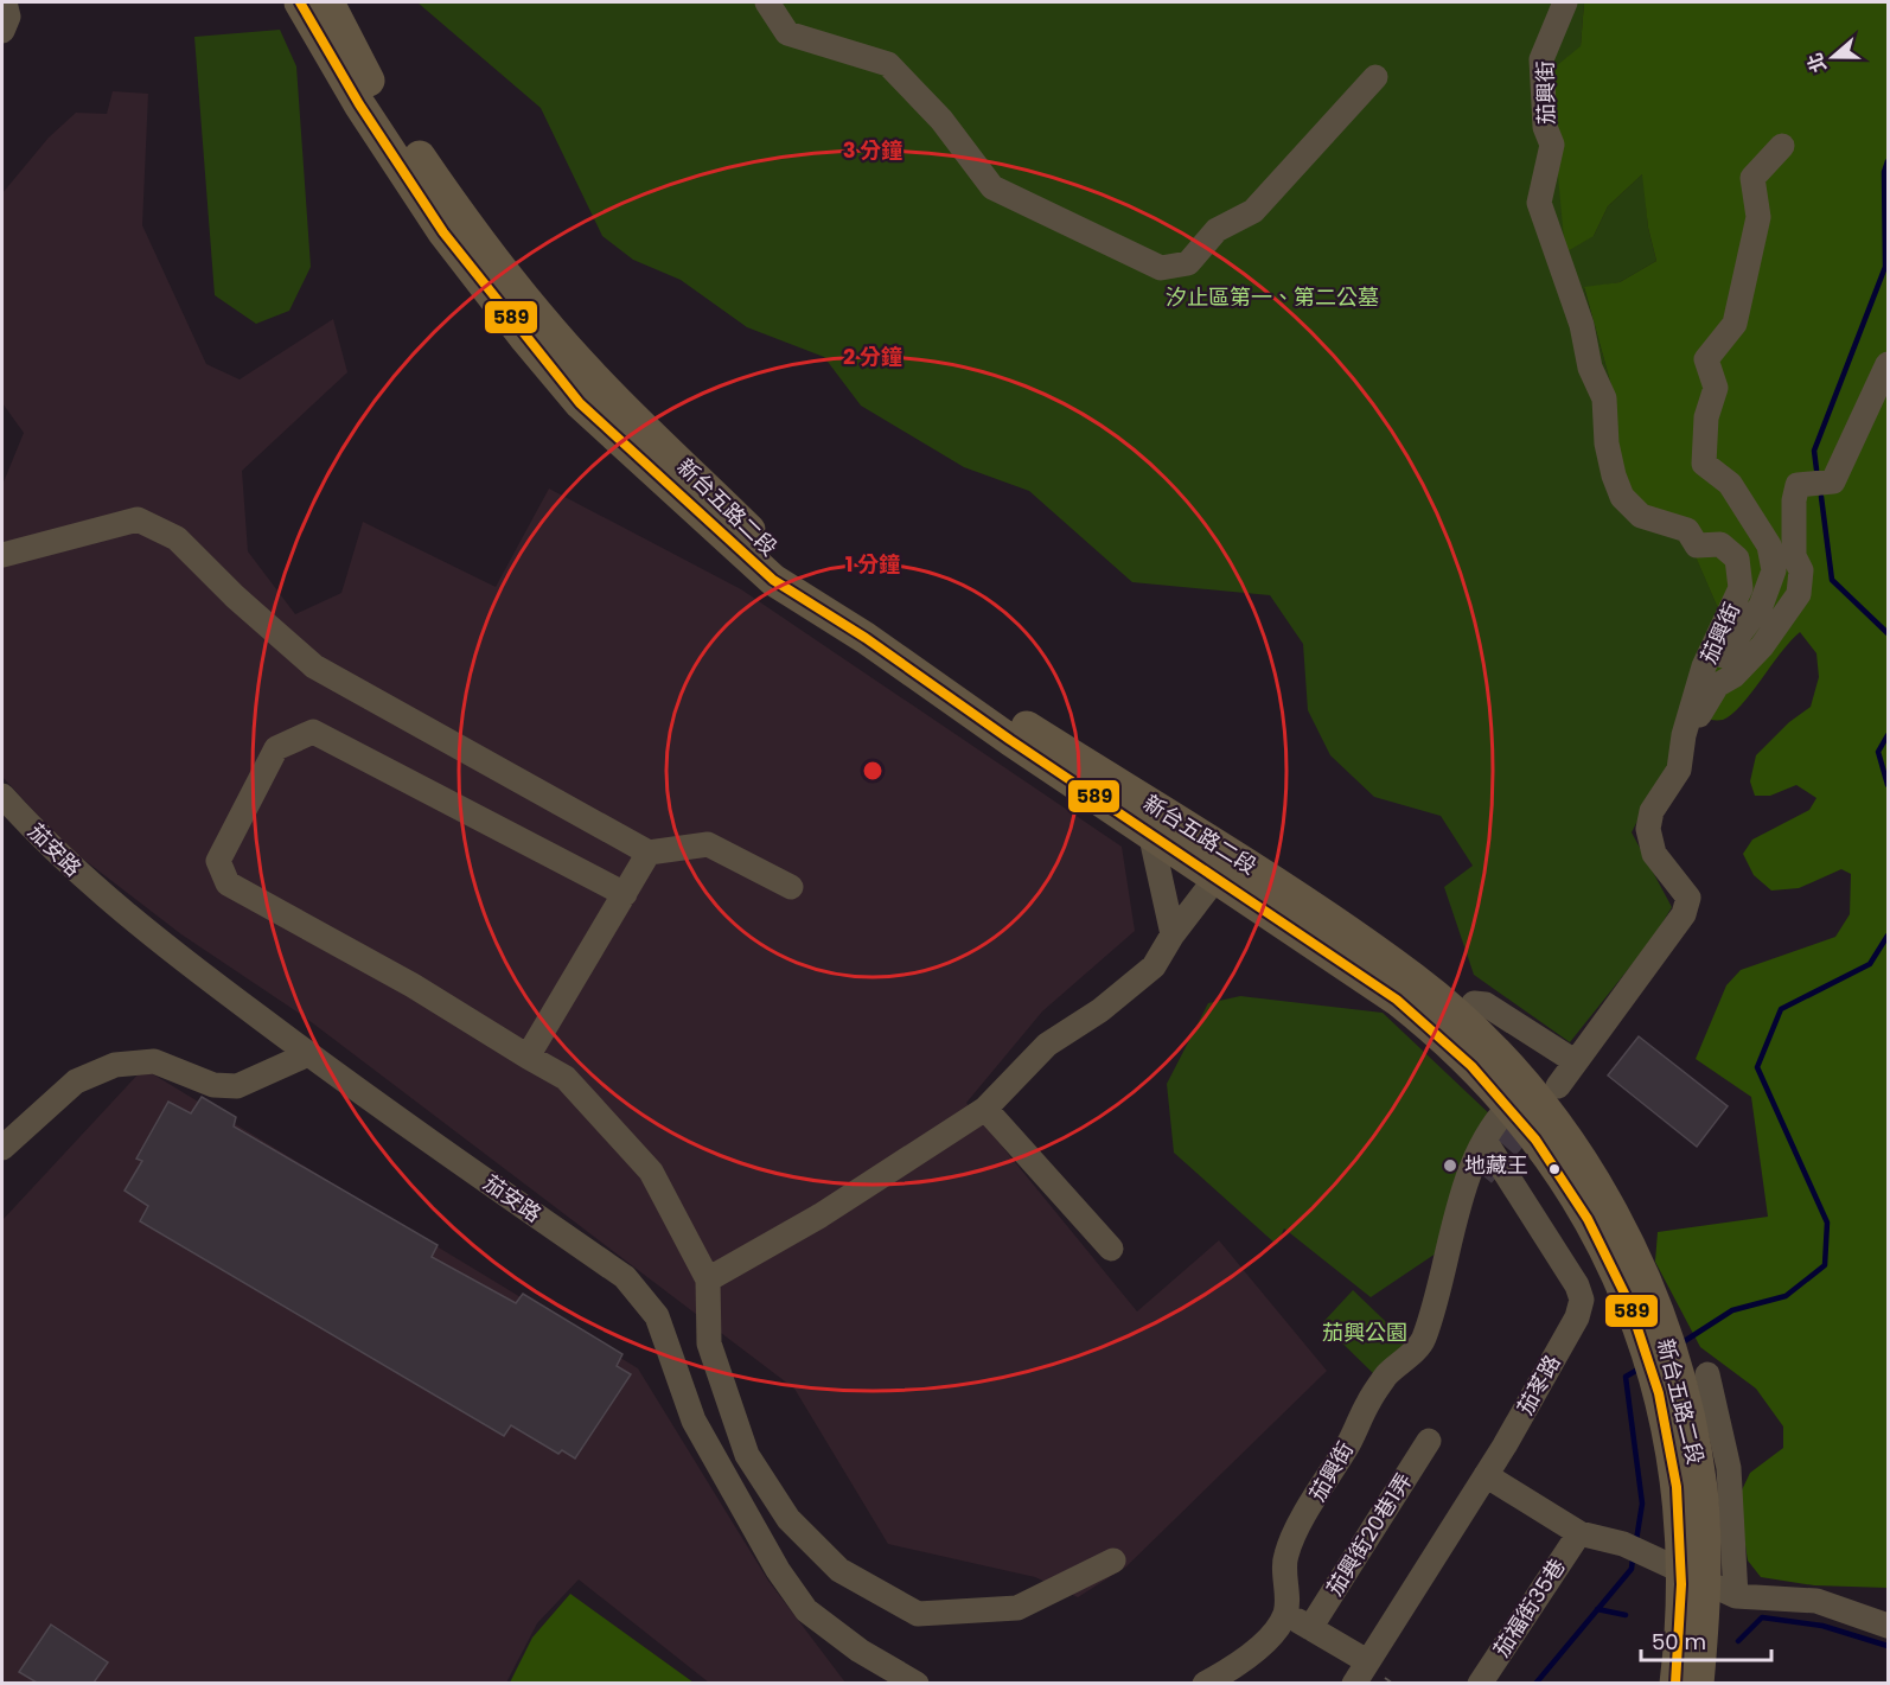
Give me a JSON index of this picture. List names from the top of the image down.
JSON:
{
  "streets": {
    "main road": ["新台五路二段"],
    "street": [
      "茄興街",
      "茄安路",
      "茄苳路",
      "茄興街20巷1弄",
      "茄福街35巷"
    ]
  },
  "crossings": [
    ["茄興街", "新台五路二段"],
    ["茄興街", "茄苳路"]
  ],
  "parks": ["汐止區第一、第二公墓", "茄興公園"],
  "places": ["地藏王"],
  "lines": ["transit line 589"],
  "scale_bar": "50 m",
  "north": "left",
  "rings": ["3 分鐘", "2 分鐘", "1 分鐘"]
}
